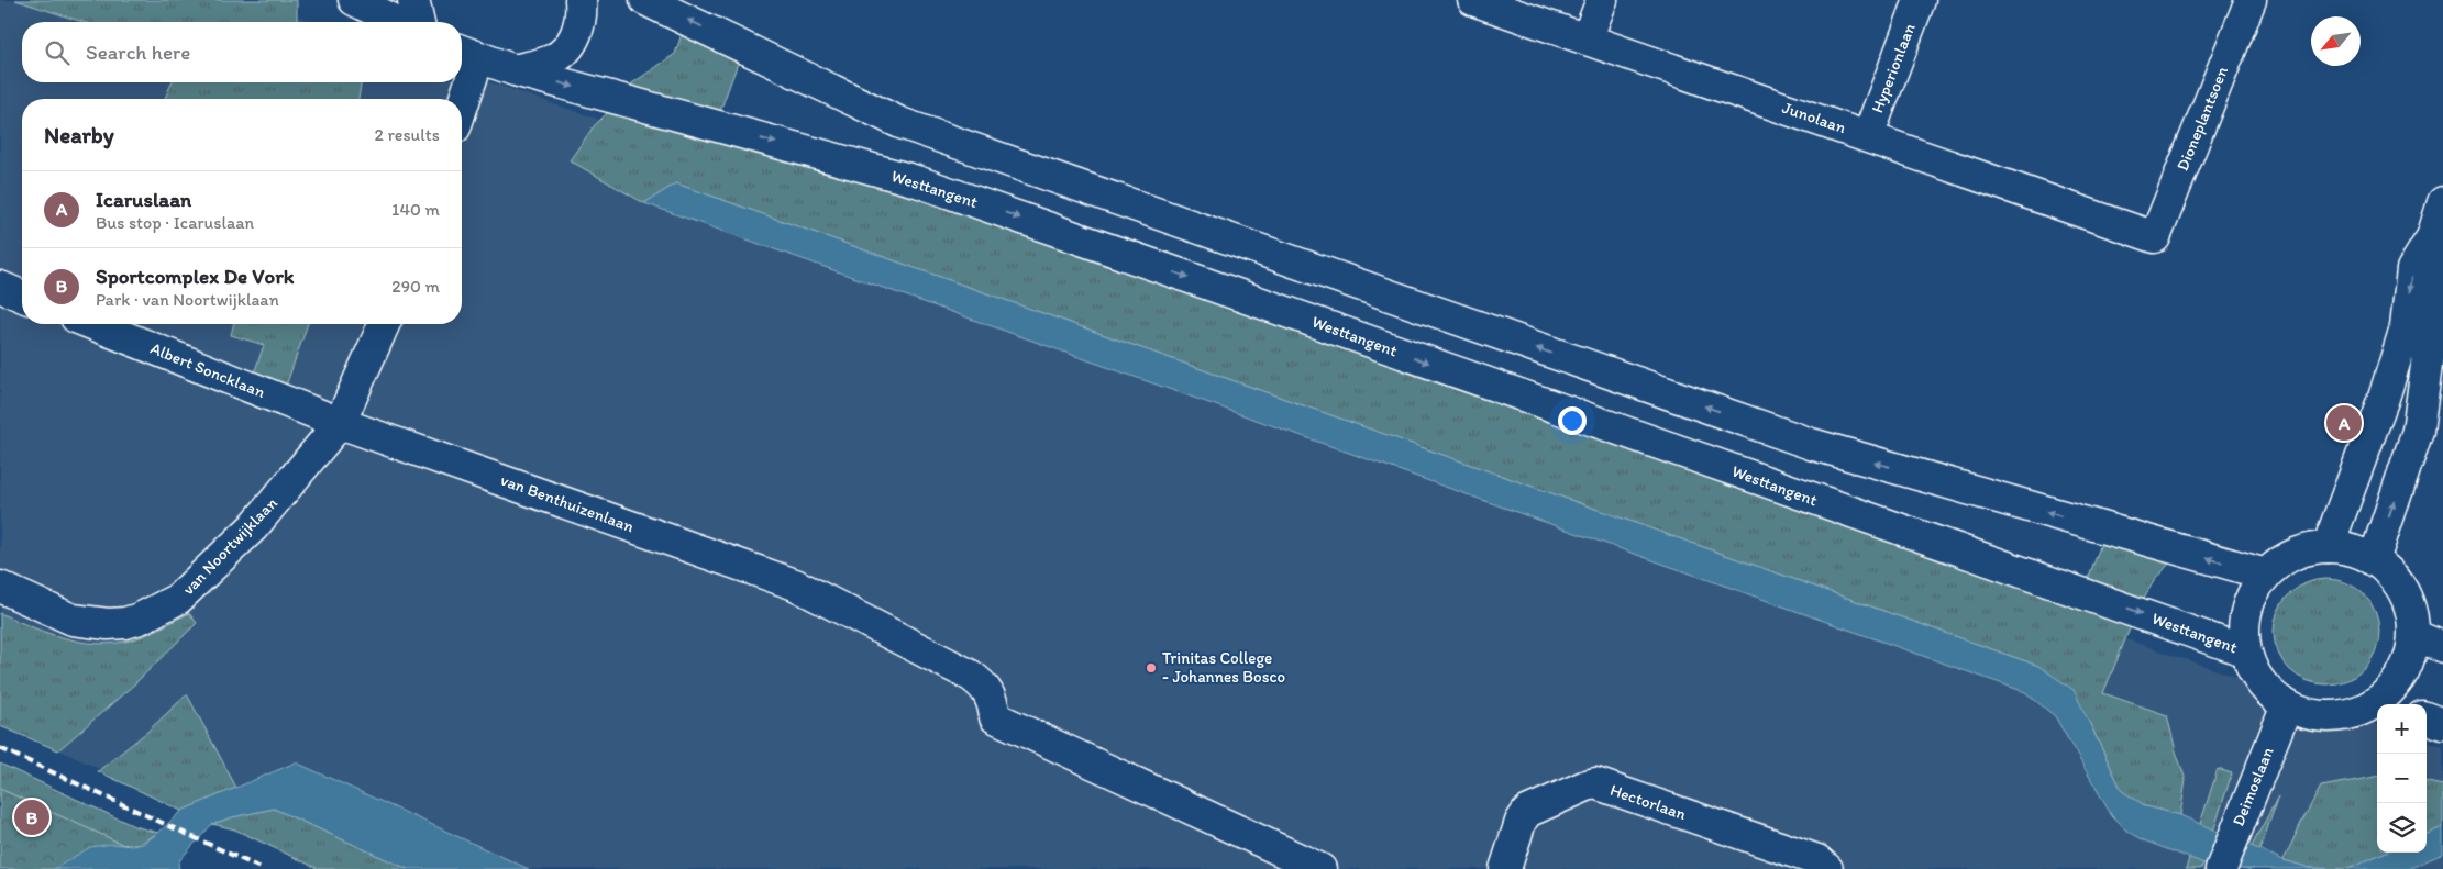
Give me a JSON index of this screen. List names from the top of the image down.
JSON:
{
  "streets": {
    "main road": [
      "Hyperionlaan",
      "Junolaan",
      "Dioneplantsoen",
      "Westtangent",
      "Albert Soncklaan",
      "van Benthuizenlaan",
      "van Noortwijklaan",
      "Deimoslaan",
      "Hectorlaan"
    ]
  },
  "crossings": [
    ["Hyperionlaan", "Junolaan"],
    ["Junolaan", "Dioneplantsoen"],
    ["Albert Soncklaan", "van Benthuizenlaan"],
    ["Albert Soncklaan", "van Noortwijklaan"],
    ["van Benthuizenlaan", "van Noortwijklaan"]
  ],
  "places": ["Trinitas College - Johannes Bosco"],
  "north": "bottom left",
  "page": {
    "search": "Search here",
    "heading": ["Nearby", "2 results"],
    "list": [
      {
        "mark": "A",
        "name": "Icaruslaan",
        "note": "Bus stop · Icaruslaan",
        "value": "140 m"
      },
      {
        "mark": "B",
        "name": "Sportcomplex De Vork",
        "note": "Park · van Noortwijklaan",
        "value": "290 m"
      }
    ],
    "pins": ["A", "B"],
    "map_buttons": ["+", "−"]
  }
}
